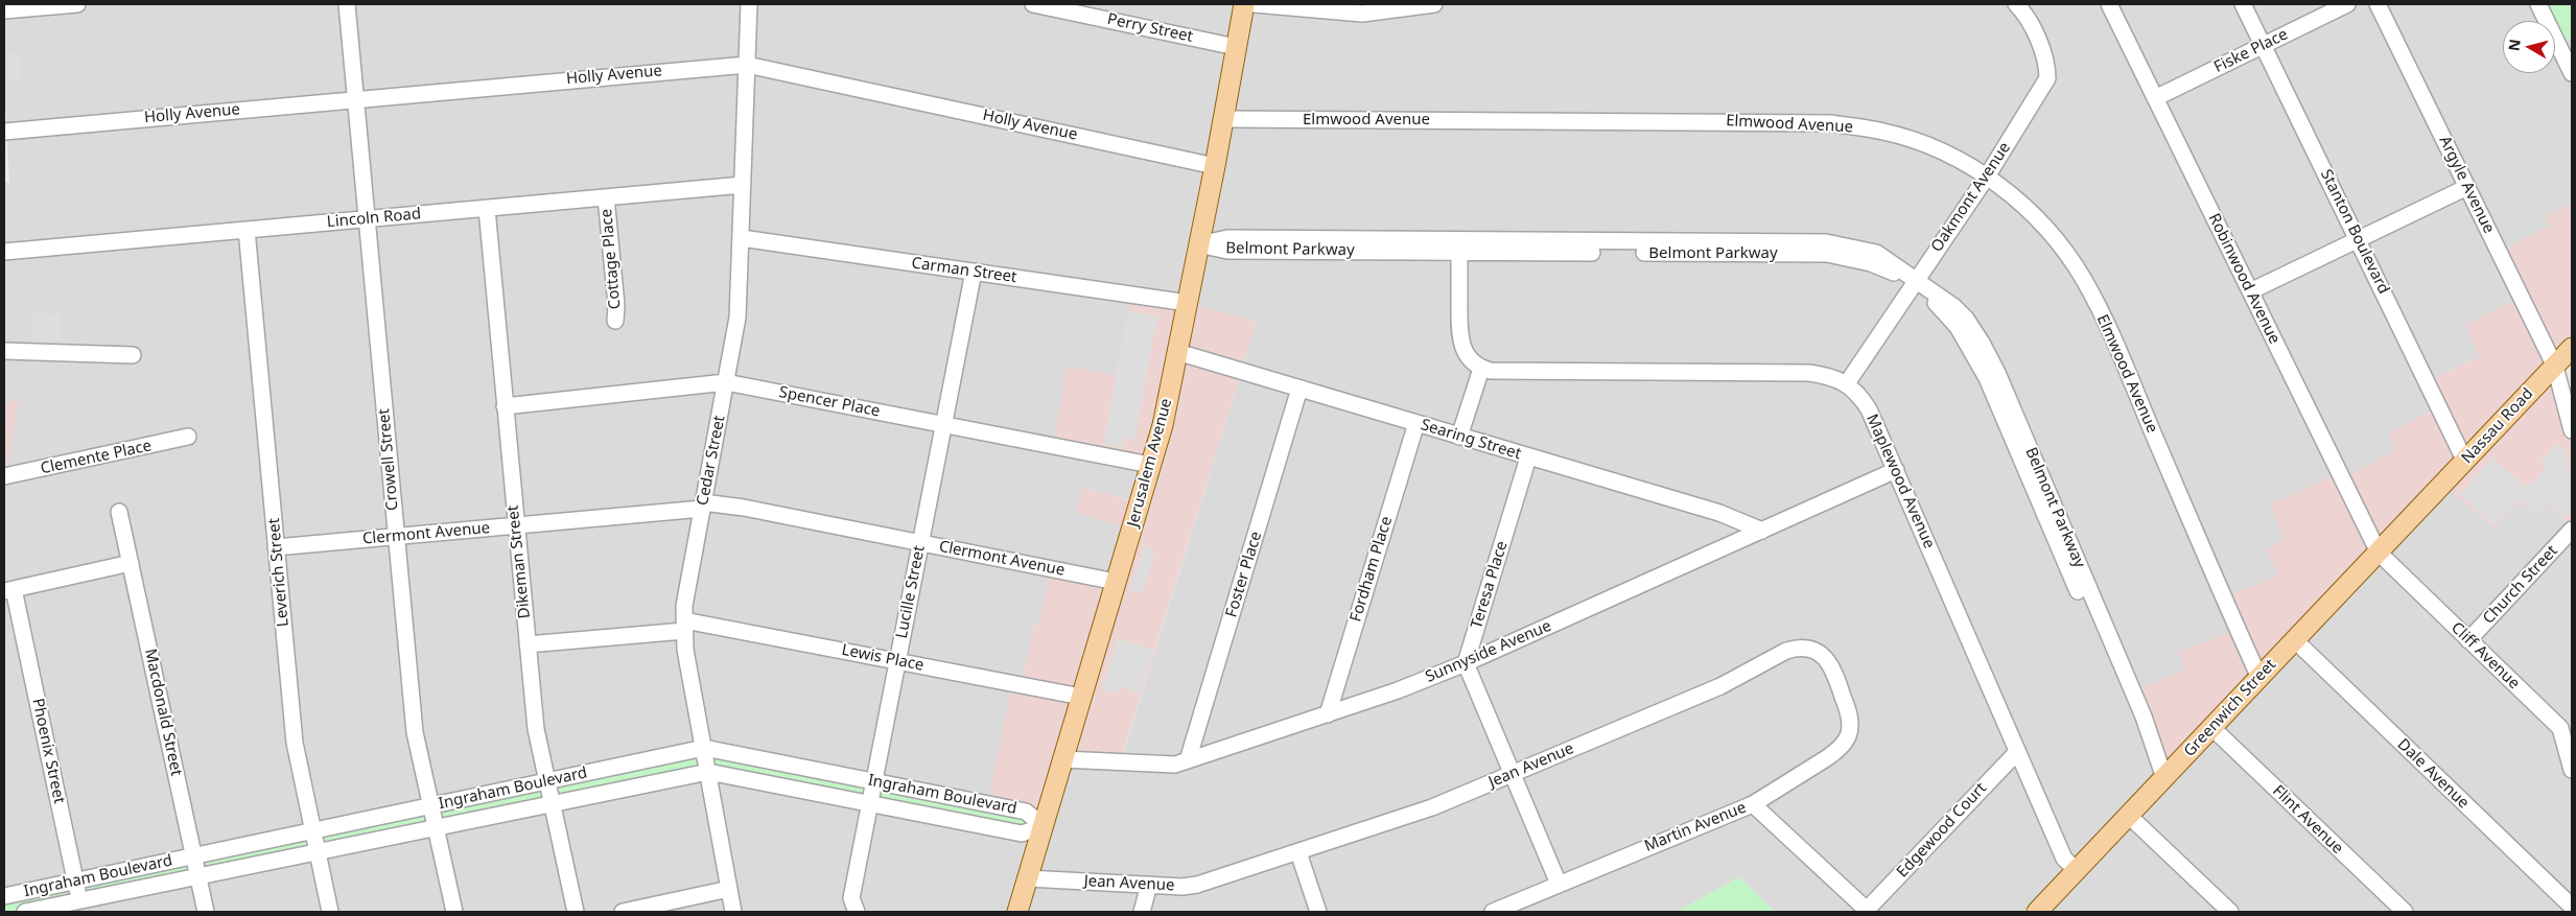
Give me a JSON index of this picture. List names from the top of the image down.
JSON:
{
  "streets": {
    "main road": ["Nassau Road", "Jerusalem Avenue", "Greenwich Street"],
    "street": [
      "Perry Street",
      "Fiske Place",
      "Holly Avenue",
      "Elmwood Avenue",
      "Argyle Avenue",
      "Oakmont Avenue",
      "Lincoln Road",
      "Stanton Boulevard",
      "Belmont Parkway",
      "Cottage Place",
      "Carman Street",
      "Robinwood Avenue",
      "Spencer Place",
      "Searing Street",
      "Clemente Place",
      "Crowell Street",
      "Cedar Street",
      "Maplewood Avenue",
      "Clermont Avenue",
      "Dikeman Street",
      "Fordham Place",
      "Leverich Street",
      "Foster Place",
      "Teresa Place",
      "Church Street",
      "Lucille Street",
      "Sunnyside Avenue",
      "Cliff Avenue",
      "Lewis Place",
      "Macdonald Street",
      "Phoenix Street",
      "Jean Avenue",
      "Dale Avenue",
      "Ingraham Boulevard",
      "Flint Avenue",
      "Martin Avenue",
      "Edgewood Court"
    ]
  },
  "crossings": [
    ["Perry Street", "Jerusalem Avenue"],
    ["Fiske Place", "Stanton Boulevard"],
    ["Fiske Place", "Robinwood Avenue"],
    ["Holly Avenue", "Crowell Street"],
    ["Holly Avenue", "Cedar Street"],
    ["Holly Avenue", "Jerusalem Avenue"],
    ["Elmwood Avenue", "Oakmont Avenue"],
    ["Elmwood Avenue", "Jerusalem Avenue"],
    ["Elmwood Avenue", "Greenwich Street"],
    ["Argyle Avenue", "Nassau Road"],
    ["Oakmont Avenue", "Belmont Parkway"],
    ["Oakmont Avenue", "Maplewood Avenue"],
    ["Lincoln Road", "Cottage Place"],
    ["Lincoln Road", "Crowell Street"],
    ["Lincoln Road", "Cedar Street"],
    ["Lincoln Road", "Dikeman Street"],
    ["Lincoln Road", "Leverich Street"],
    ["Stanton Boulevard", "Nassau Road"],
    ["Belmont Parkway", "Jerusalem Avenue"],
    ["Belmont Parkway", "Greenwich Street"],
    ["Carman Street", "Cedar Street"],
    ["Carman Street", "Jerusalem Avenue"],
    ["Carman Street", "Lucille Street"],
    ["Robinwood Avenue", "Cliff Avenue"],
    ["Robinwood Avenue", "Greenwich Street"],
    ["Spencer Place", "Cedar Street"],
    ["Spencer Place", "Jerusalem Avenue"],
    ["Spencer Place", "Dikeman Street"],
    ["Spencer Place", "Lucille Street"],
    ["Nassau Road", "Greenwich Street"],
    ["Searing Street", "Jerusalem Avenue"],
    ["Searing Street", "Fordham Place"],
    ["Searing Street", "Foster Place"],
    ["Searing Street", "Teresa Place"],
    ["Searing Street", "Sunnyside Avenue"],
    ["Crowell Street", "Clermont Avenue"],
    ["Crowell Street", "Ingraham Boulevard"],
    ["Cedar Street", "Clermont Avenue"],
    ["Cedar Street", "Lewis Place"],
    ["Cedar Street", "Ingraham Boulevard"],
    ["Jerusalem Avenue", "Clermont Avenue"],
    ["Jerusalem Avenue", "Sunnyside Avenue"],
    ["Jerusalem Avenue", "Lewis Place"],
    ["Jerusalem Avenue", "Jean Avenue"],
    ["Jerusalem Avenue", "Ingraham Boulevard"],
    ["Maplewood Avenue", "Sunnyside Avenue"],
    ["Maplewood Avenue", "Greenwich Street"],
    ["Maplewood Avenue", "Edgewood Court"],
    ["Clermont Avenue", "Dikeman Street"],
    ["Clermont Avenue", "Leverich Street"],
    ["Clermont Avenue", "Lucille Street"],
    ["Dikeman Street", "Lewis Place"],
    ["Dikeman Street", "Ingraham Boulevard"],
    ["Fordham Place", "Sunnyside Avenue"],
    ["Leverich Street", "Ingraham Boulevard"],
    ["Foster Place", "Sunnyside Avenue"],
    ["Teresa Place", "Sunnyside Avenue"],
    ["Church Street", "Cliff Avenue"],
    ["Lucille Street", "Lewis Place"],
    ["Lucille Street", "Ingraham Boulevard"],
    ["Cliff Avenue", "Greenwich Street"],
    ["Greenwich Street", "Dale Avenue"],
    ["Greenwich Street", "Flint Avenue"],
    ["Macdonald Street", "Ingraham Boulevard"],
    ["Phoenix Street", "Ingraham Boulevard"],
    ["Jean Avenue", "Martin Avenue"],
    ["Martin Avenue", "Edgewood Court"]
  ],
  "north": "left"
}
